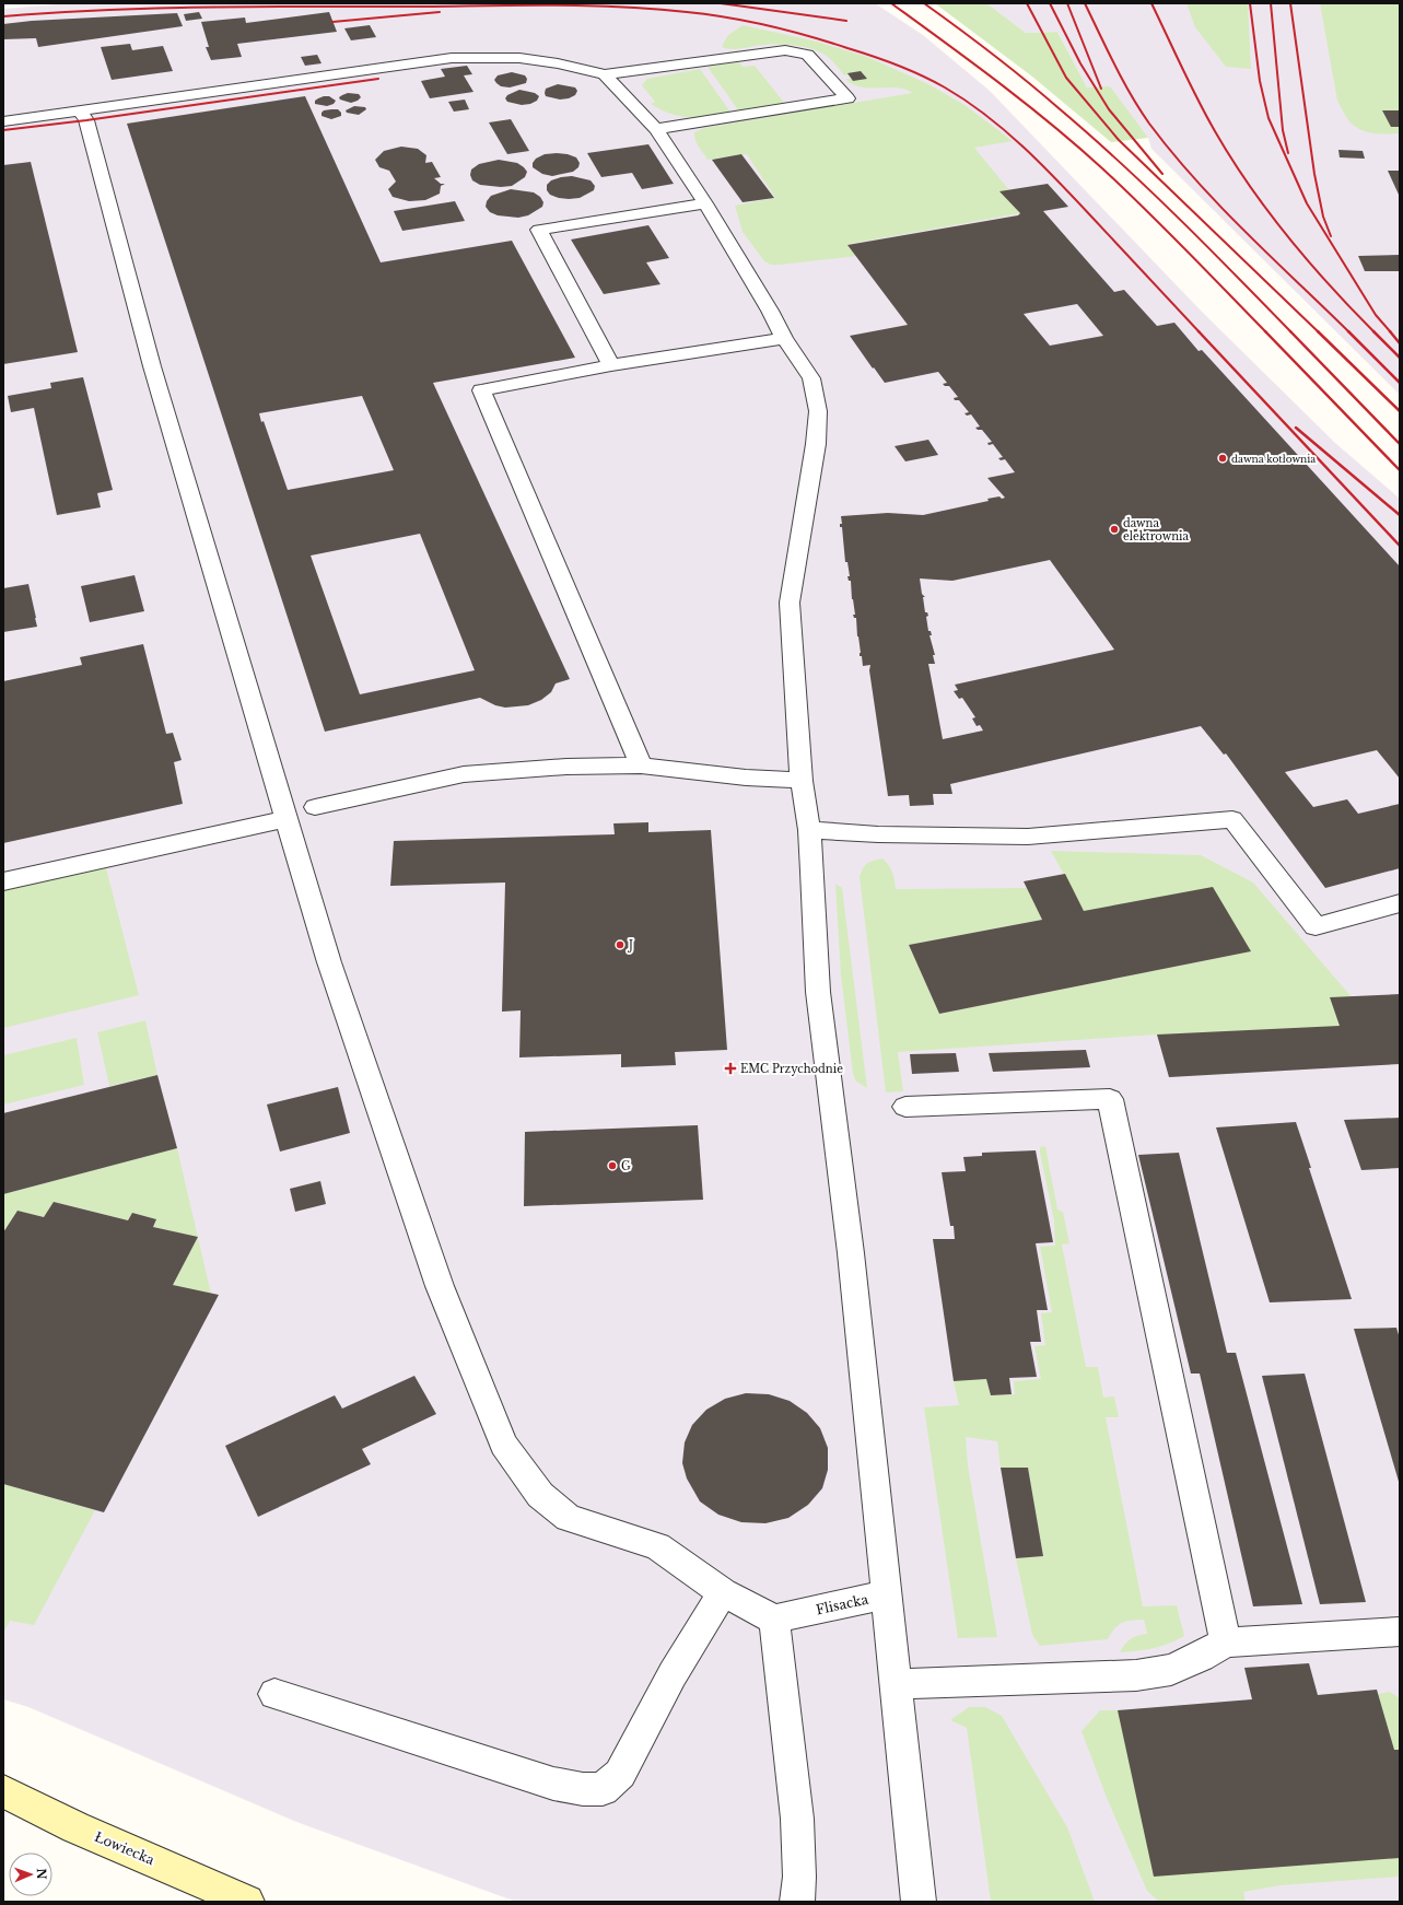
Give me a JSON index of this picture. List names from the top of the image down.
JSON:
{
  "streets": {
    "main road": ["Łowiecka"],
    "lane": ["Flisacka"]
  },
  "places": {
    "other": [
      "dawna kotłownia",
      "dawna elektrownia",
      "J",
      "G"
    ],
    "health": ["EMC Przychodnie"]
  },
  "north": "right"
}
